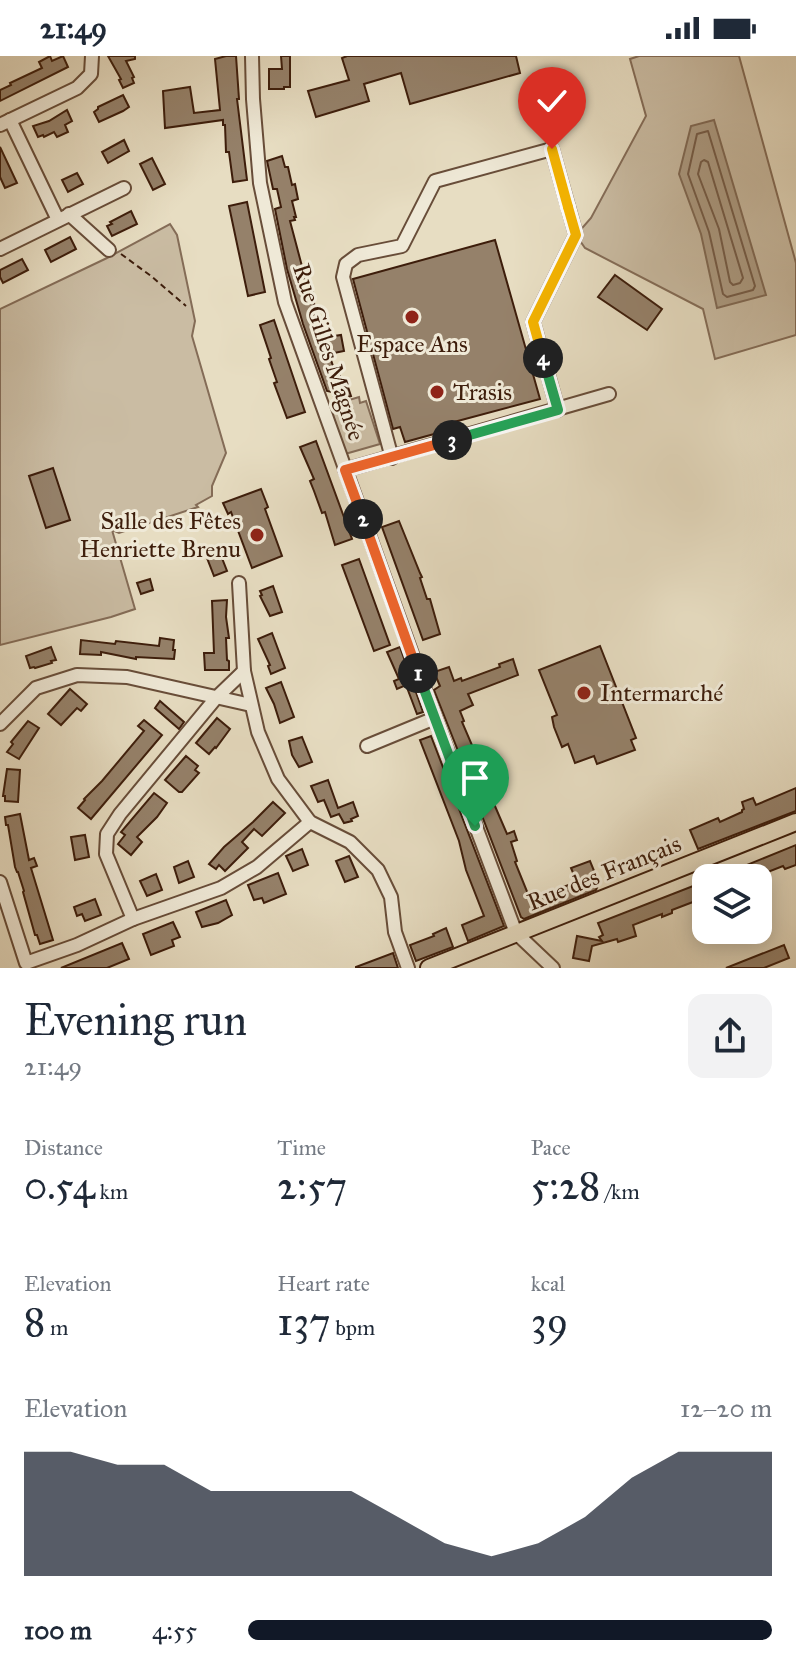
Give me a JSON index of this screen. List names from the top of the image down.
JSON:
{
  "streets": {
    "main road": ["Rue des Français"],
    "street": ["Rue Gilles Magnée"]
  },
  "crossings": [
    ["Rue Gilles Magnée", "Rue des Français"]
  ],
  "places": [
    "Espace Ans",
    "Trasis",
    "Salle des Fêtes Henriette Brenu",
    "Intermarché"
  ],
  "page": {
    "status": "21:49",
    "pins": [
      "4",
      "3",
      "2",
      "1"
    ],
    "heading": ["Evening run", "21:49"],
    "stats": [
      ["Distance", "0.54 km"],
      ["Time", "2:57"],
      ["Pace", "5:28 /km"],
      ["Elevation", "8 m"],
      ["Heart rate", "137 bpm"],
      ["kcal", "39"]
    ],
    "chart": ["Elevation", "12–20 m"],
    "list": [
      {
        "name": "100 m",
        "note": "4:55"
      }
    ]
  }
}
